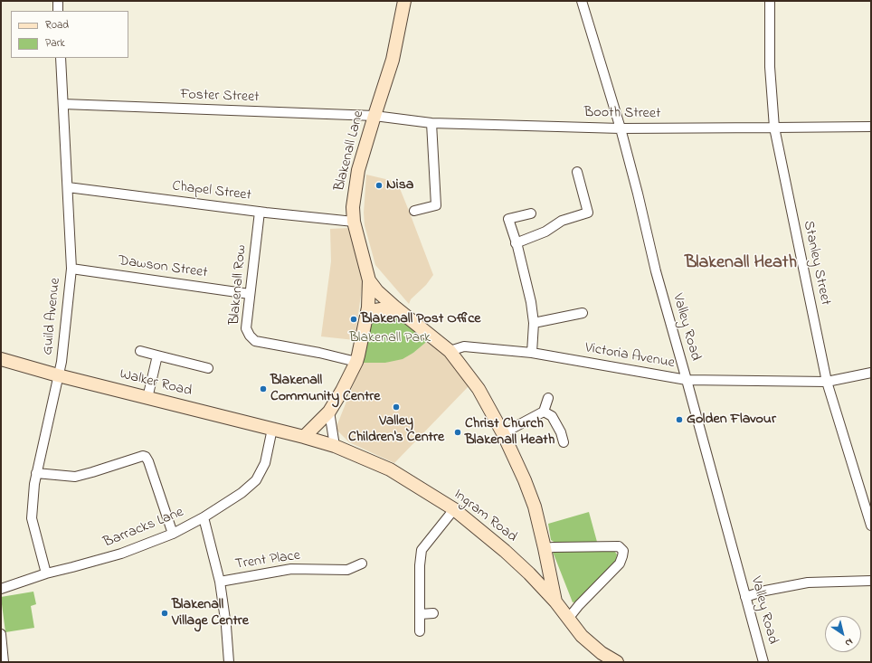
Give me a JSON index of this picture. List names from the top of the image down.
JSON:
{
  "streets": {
    "street": [
      "Foster Street",
      "Booth Street",
      "Blakenall Lane",
      "Chapel Street",
      "Stanley Street",
      "Dawson Street",
      "Blakenall Row",
      "Guild Avenue",
      "Valley Road",
      "Victoria Avenue",
      "Walker Road",
      "Ingram Road",
      "Barracks Lane",
      "Trent Place"
    ]
  },
  "crossings": [
    ["Foster Street", "Booth Street"],
    ["Foster Street", "Blakenall Lane"],
    ["Foster Street", "Guild Avenue"],
    ["Booth Street", "Blakenall Lane"],
    ["Booth Street", "Stanley Street"],
    ["Booth Street", "Valley Road"],
    ["Blakenall Lane", "Chapel Street"],
    ["Blakenall Lane", "Blakenall Row"],
    ["Blakenall Lane", "Walker Road"],
    ["Blakenall Lane", "Ingram Road"],
    ["Chapel Street", "Blakenall Row"],
    ["Chapel Street", "Guild Avenue"],
    ["Stanley Street", "Victoria Avenue"],
    ["Dawson Street", "Blakenall Row"],
    ["Dawson Street", "Guild Avenue"],
    ["Guild Avenue", "Walker Road"],
    ["Guild Avenue", "Barracks Lane"],
    ["Valley Road", "Victoria Avenue"],
    ["Walker Road", "Ingram Road"],
    ["Walker Road", "Barracks Lane"]
  ],
  "districts": ["Blakenall Heath"],
  "parks": ["Blakenall Park"],
  "places": [
    "Nisa",
    "Blakenall Post Office",
    "Blakenall Community Centre",
    "Valley Children's Centre",
    "Golden Flavour",
    "Christ Church Blakenall Heath",
    "Blakenall Village Centre"
  ],
  "legend": ["Road", "Park"],
  "north": "bottom right"
}
